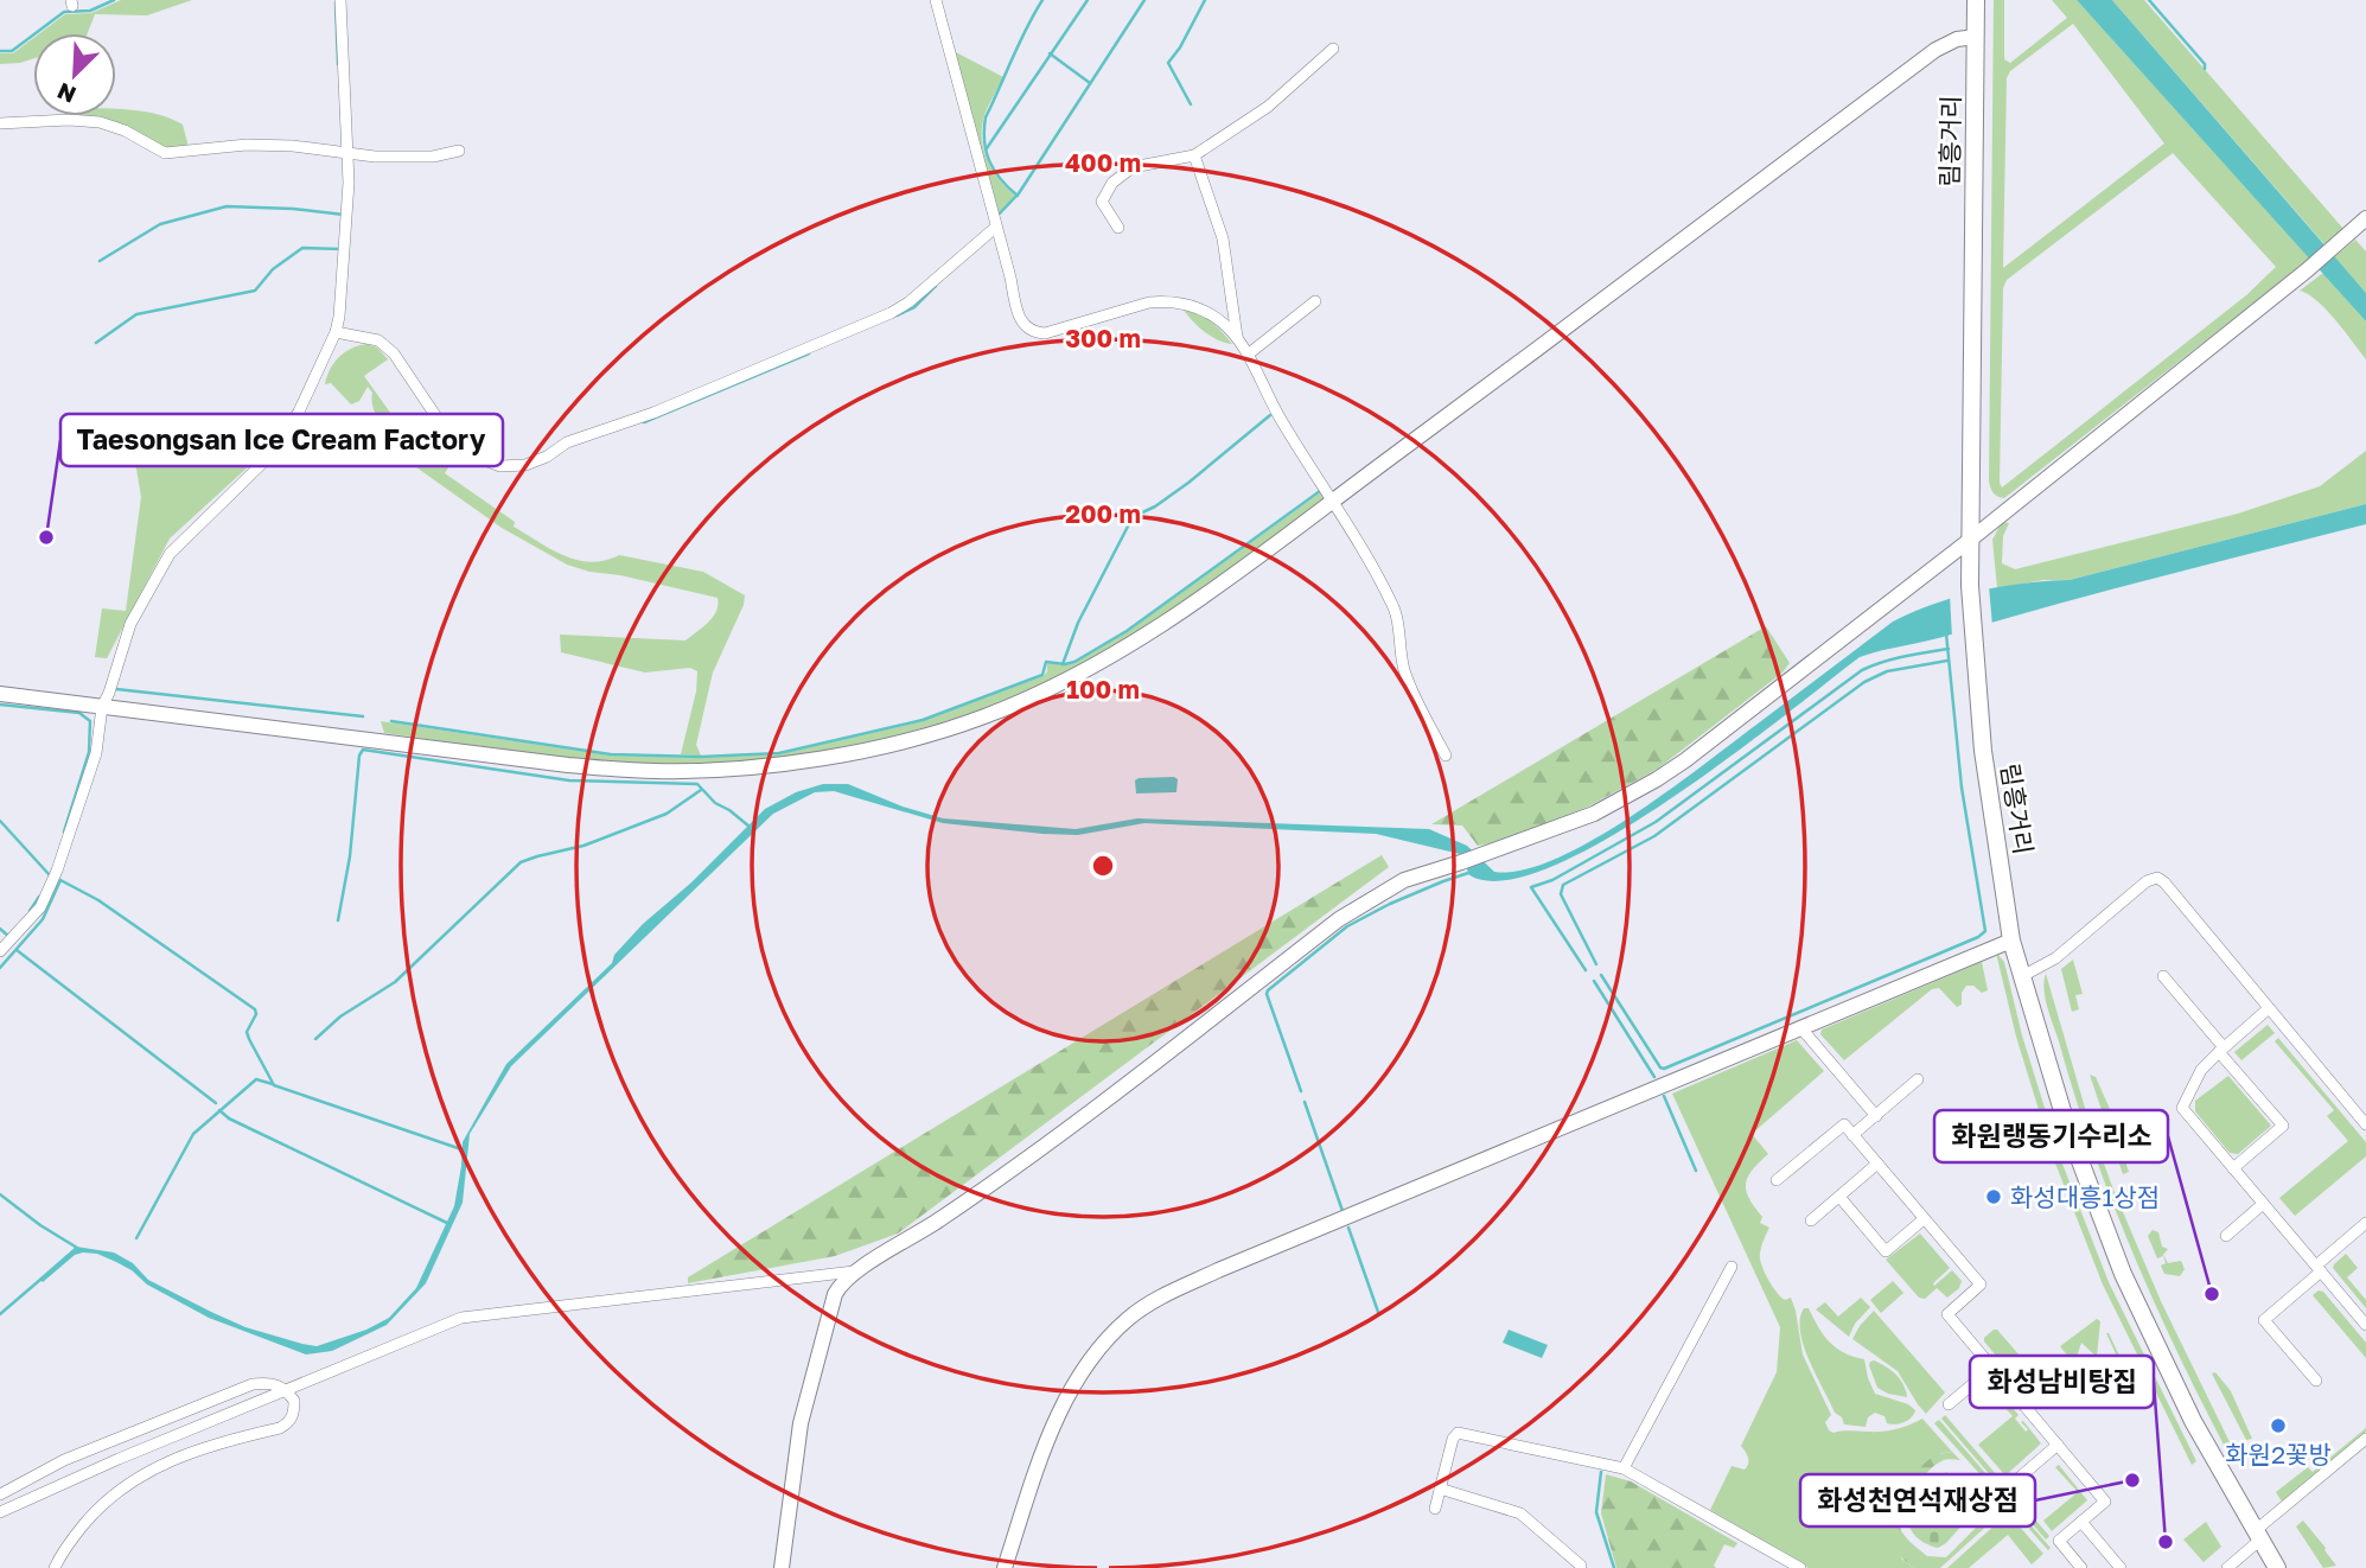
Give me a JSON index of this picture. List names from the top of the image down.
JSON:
{
  "streets": {
    "main road": ["림흥거리"]
  },
  "places": [
    "Taesongsan Ice Cream Factory",
    "화성대흥1상점",
    "화원랭동기수리소",
    "화원2꽃방",
    "화성천연석재상점",
    "화성남비탕집"
  ],
  "north": "bottom left",
  "rings": [
    "400 m",
    "300 m",
    "200 m",
    "100 m"
  ]
}
